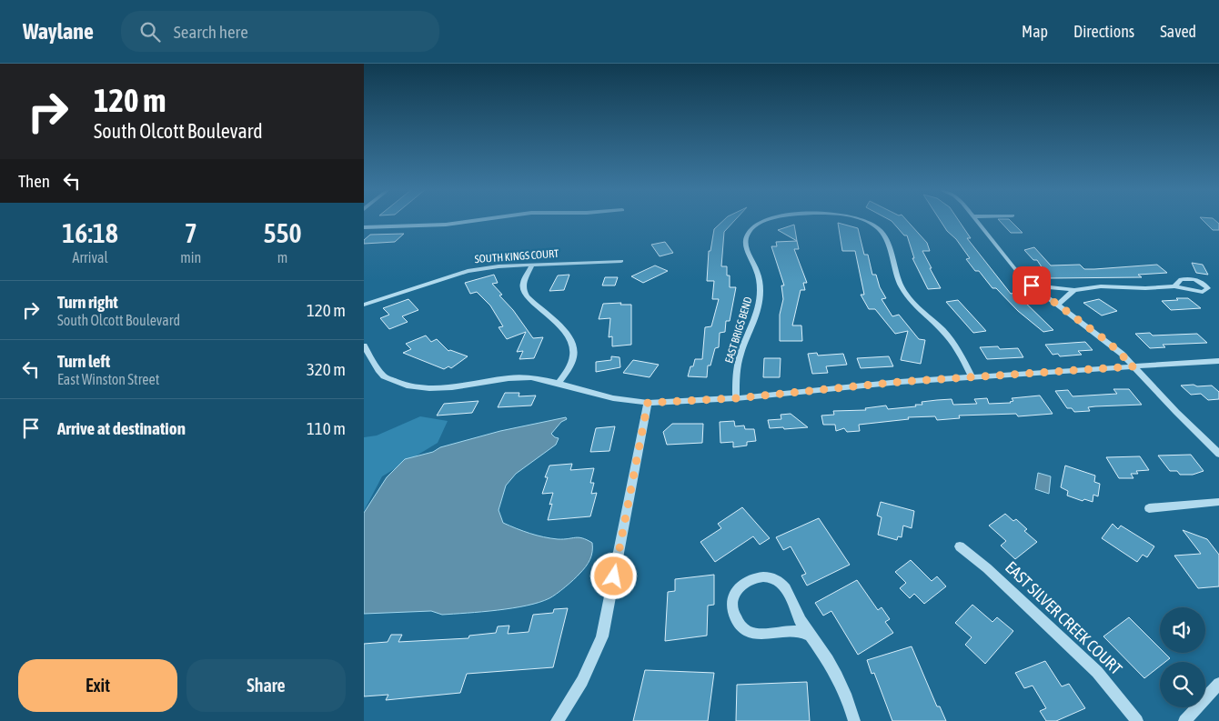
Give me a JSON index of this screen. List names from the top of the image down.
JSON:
{
  "streets": {
    "street": ["SOUTH KINGS COURT", "EAST BRIGS BEND", "EAST SILVER CREEK COURT"]
  },
  "page": {
    "header": "Waylane",
    "search": "Search here",
    "nav": ["Map", "Directions", "Saved"],
    "turn": ["120 m", "South Olcott Boulevard"],
    "then": "Then",
    "eta": [
      "16:18",
      "Arrival",
      "7",
      "min",
      "550",
      "m"
    ],
    "list": [
      {
        "name": "Turn right",
        "note": "South Olcott Boulevard",
        "value": "120 m"
      },
      {
        "name": "Turn left",
        "note": "East Winston Street",
        "value": "320 m"
      },
      {
        "name": "Arrive at destination",
        "value": "110 m"
      }
    ],
    "buttons": ["Exit", "Share"]
  }
}
